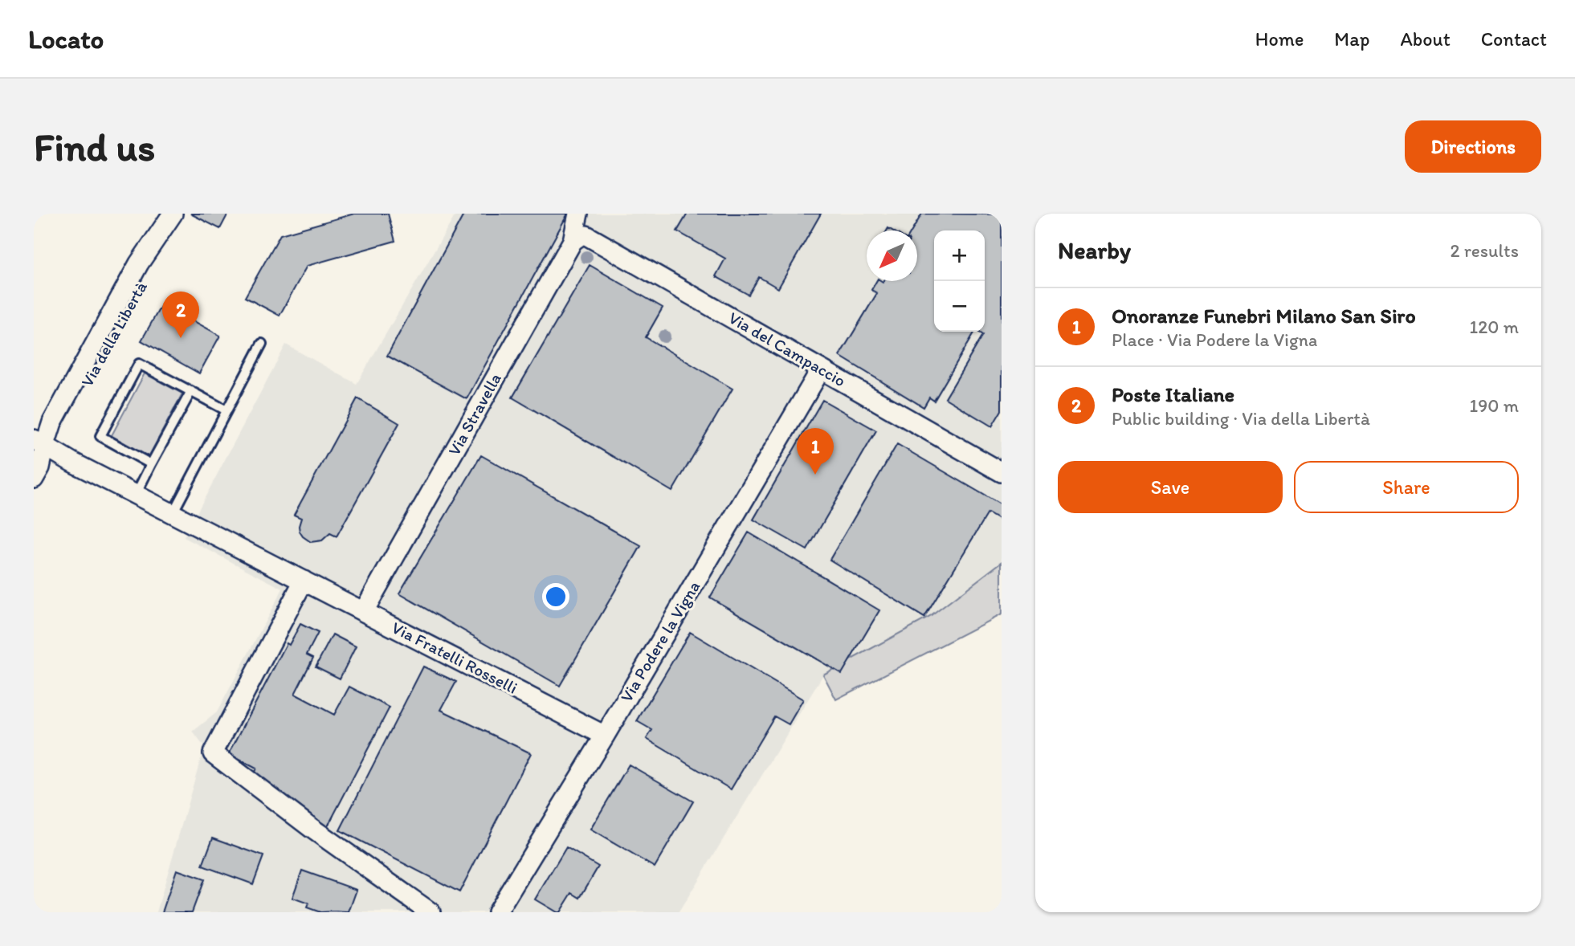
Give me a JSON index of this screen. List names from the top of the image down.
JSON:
{
  "streets": {
    "street": [
      "Via della Libertà",
      "Via del Campaccio",
      "Via Stravella",
      "Via Podere la Vigna",
      "Via Fratelli Rosselli"
    ]
  },
  "crossings": [
    ["Via della Libertà", "Via Fratelli Rosselli"],
    ["Via del Campaccio", "Via Stravella"],
    ["Via del Campaccio", "Via Podere la Vigna"],
    ["Via Stravella", "Via Fratelli Rosselli"],
    ["Via Podere la Vigna", "Via Fratelli Rosselli"]
  ],
  "north": "bottom left",
  "page": {
    "header": "Locato",
    "nav": [
      "Home",
      "Map",
      "About",
      "Contact"
    ],
    "buttons": [
      "Directions",
      ["Save", "Share"]
    ],
    "title": "Find us",
    "heading": ["Nearby", "2 results"],
    "map_buttons": ["+", "−"],
    "list": [
      {
        "mark": "1",
        "name": "Onoranze Funebri Milano San Siro",
        "note": "Place · Via Podere la Vigna",
        "value": "120 m"
      },
      {
        "mark": "2",
        "name": "Poste Italiane",
        "note": "Public building · Via della Libertà",
        "value": "190 m"
      }
    ],
    "pins": ["2", "1"]
  }
}
